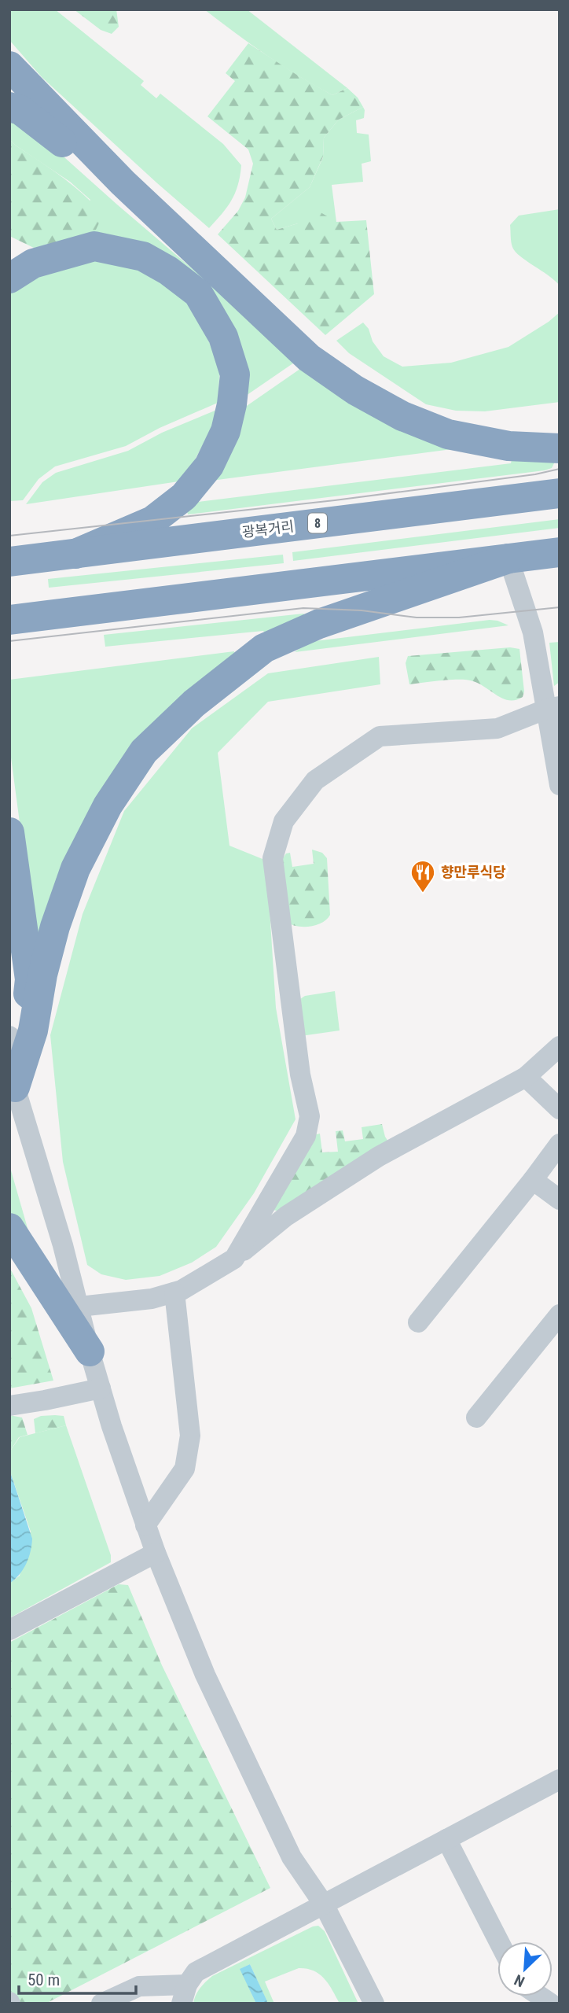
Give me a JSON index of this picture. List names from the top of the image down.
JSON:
{
  "streets": {
    "highway": ["8", "광복거리"]
  },
  "places": {
    "restaurant": ["향만루식당"]
  },
  "scale_bar": "50 m",
  "north": "bottom left"
}
